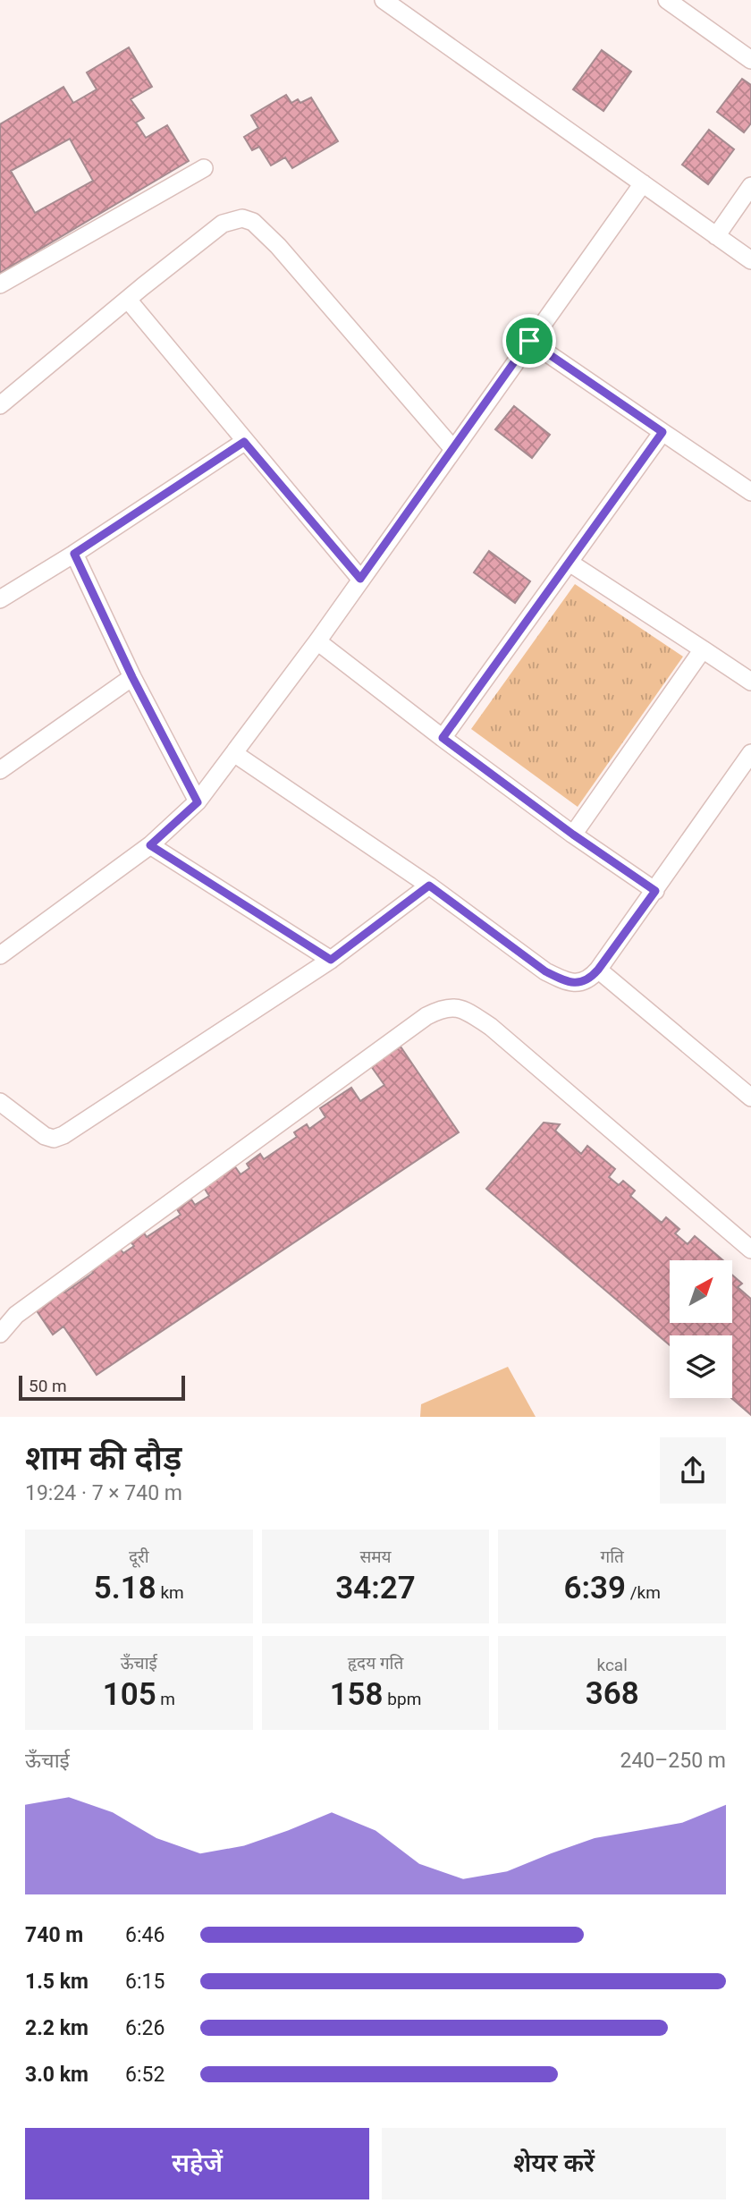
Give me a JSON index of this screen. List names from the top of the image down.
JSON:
{
  "scale_bar": "50 m",
  "north": "top right",
  "page": {
    "scale": "50 m",
    "heading": ["शाम की दौड़", "19:24 · 7 × 740 m"],
    "stats": [
      ["दूरी", "5.18 km"],
      ["समय", "34:27"],
      ["गति", "6:39 /km"],
      ["ऊँचाई", "105 m"],
      ["हृदय गति", "158 bpm"],
      ["kcal", "368"]
    ],
    "chart": ["ऊँचाई", "240–250 m"],
    "list": [
      {
        "name": "740 m",
        "note": "6:46"
      },
      {
        "name": "1.5 km",
        "note": "6:15"
      },
      {
        "name": "2.2 km",
        "note": "6:26"
      },
      {
        "name": "3.0 km",
        "note": "6:52"
      }
    ],
    "buttons": ["सहेजें", "शेयर करें"]
  }
}
